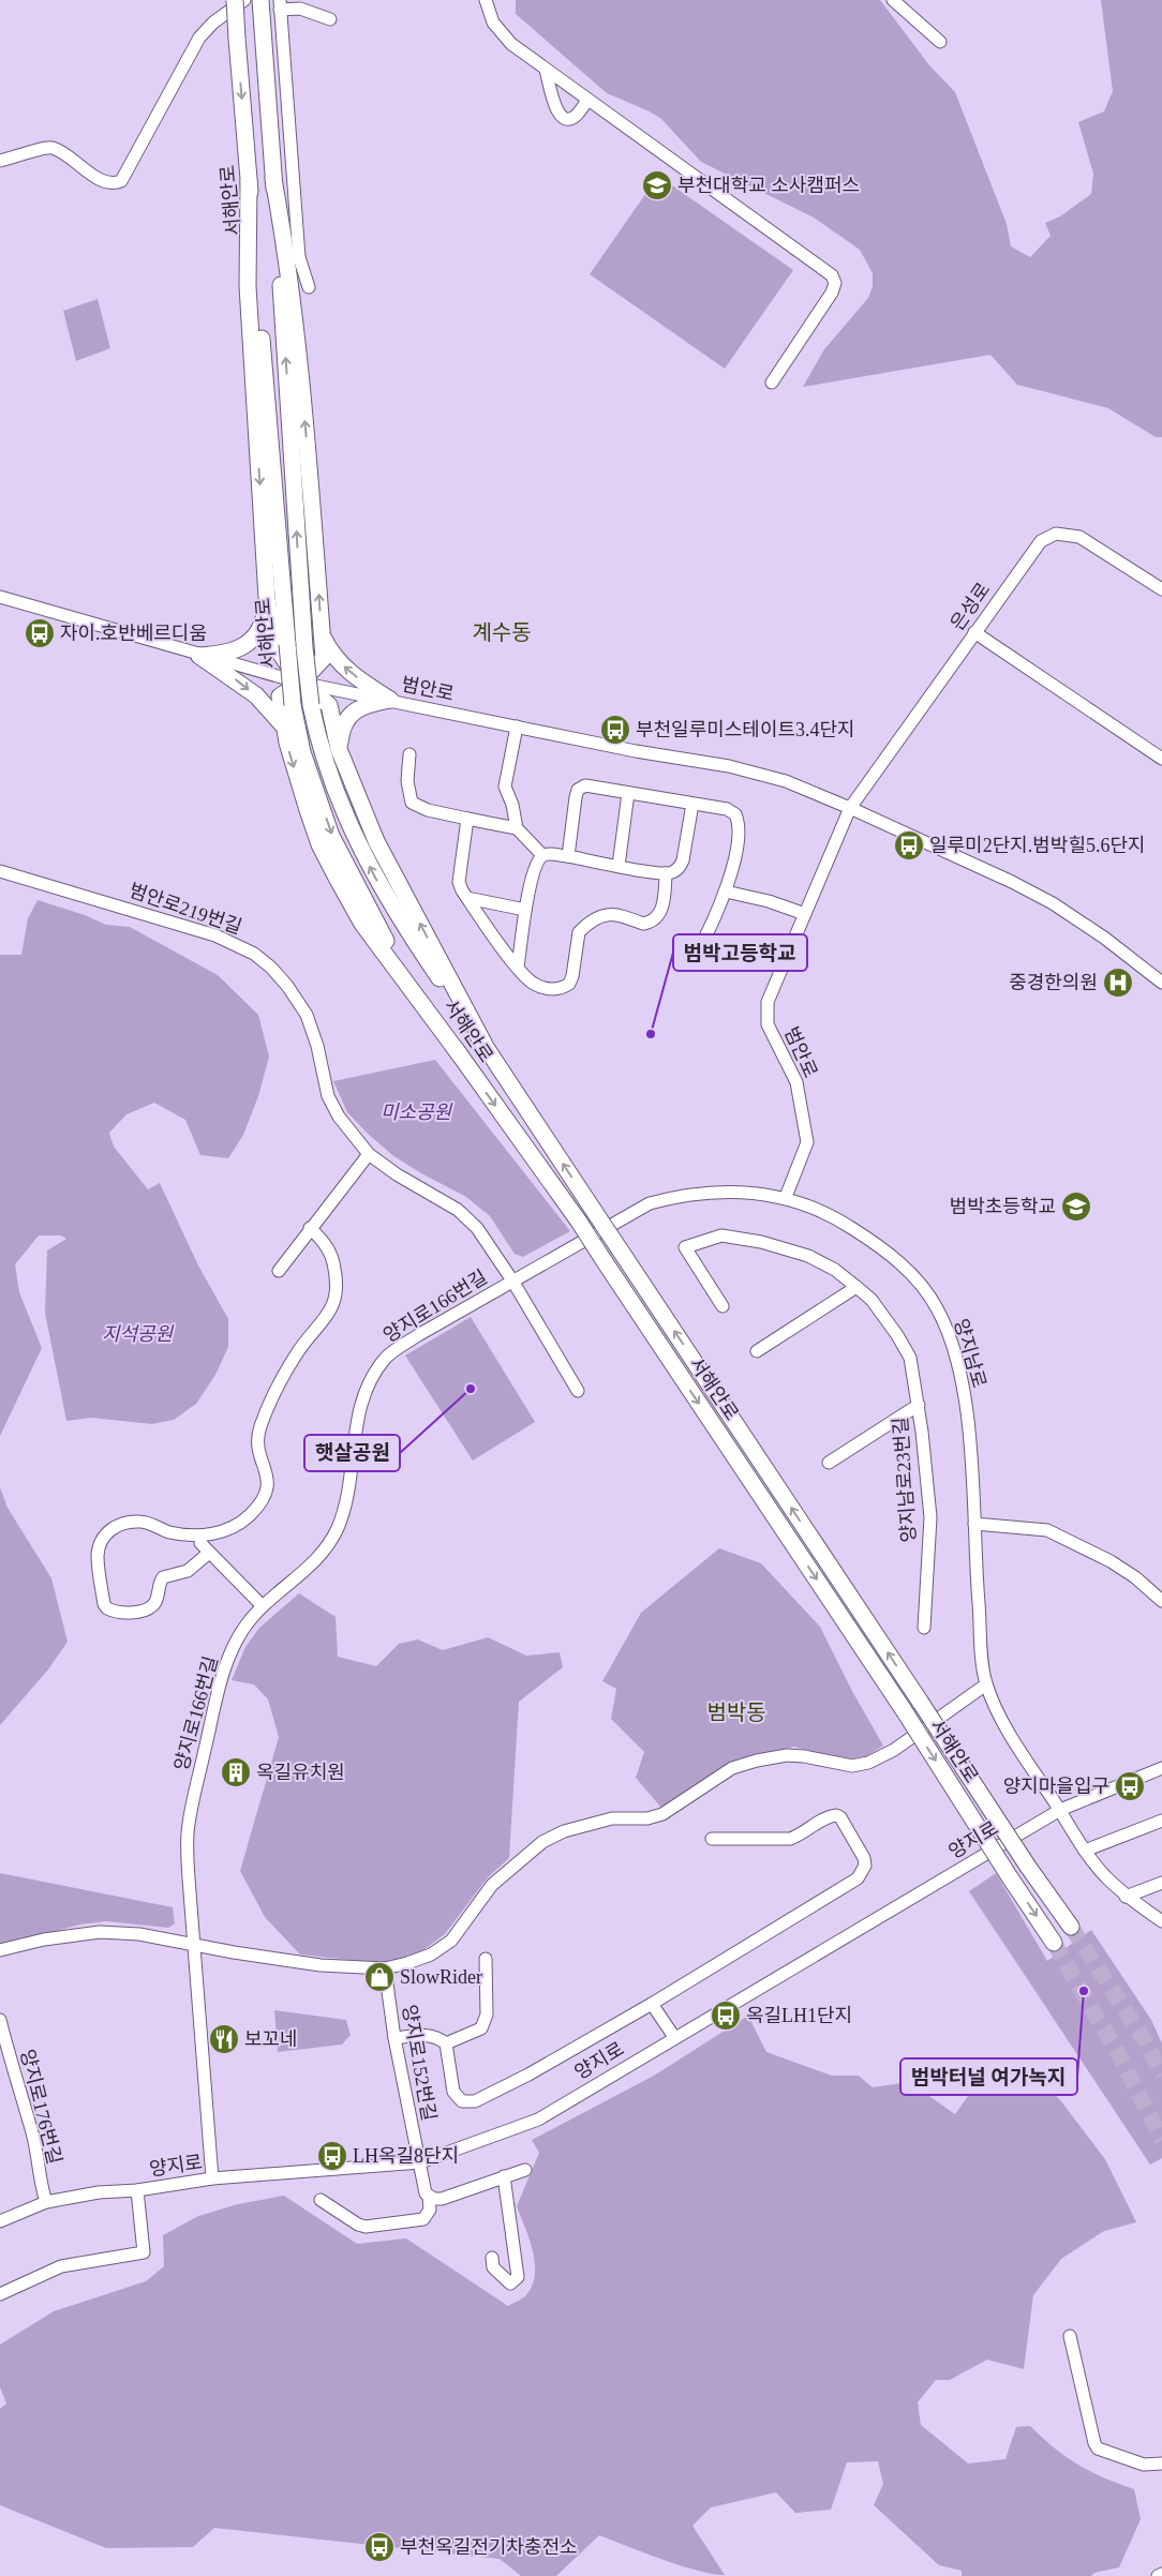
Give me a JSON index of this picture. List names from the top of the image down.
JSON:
{
  "streets": {
    "main road": ["서해안로"],
    "street": [
      "은성로",
      "범안로",
      "범안로219번길",
      "양지로166번길",
      "양지남로",
      "양지남로23번길",
      "양지로",
      "양지로152번길",
      "양지로176번길"
    ]
  },
  "crossings": [
    ["은성로", "범안로"],
    ["범안로", "양지남로"],
    ["범안로219번길", "양지로166번길"],
    ["범안로219번길", "양지남로"],
    ["양지로166번길", "양지남로"],
    ["양지로166번길", "양지로"],
    ["양지남로", "양지로"],
    ["양지로", "양지로152번길"],
    ["양지로", "양지로176번길"]
  ],
  "districts": ["계수동", "범박동"],
  "parks": ["미소공원", "지석공원"],
  "places": {
    "school or university": ["부천대학교 소사캠퍼스", "범박초등학교"],
    "bus stop": [
      "자이.호반베르디움",
      "부천일루미스테이트3.4단지",
      "일루미2단지.범박힐5.6단지",
      "양지마을입구",
      "옥길LH1단지",
      "LH옥길8단지",
      "부천옥길전기차충전소"
    ],
    "hospital": ["중경한의원"],
    "other": ["범박고등학교", "햇살공원", "범박터널 여가녹지"],
    "building": ["옥길유치원"],
    "shop": ["SlowRider"],
    "restaurant": ["보꼬네"]
  }
}
